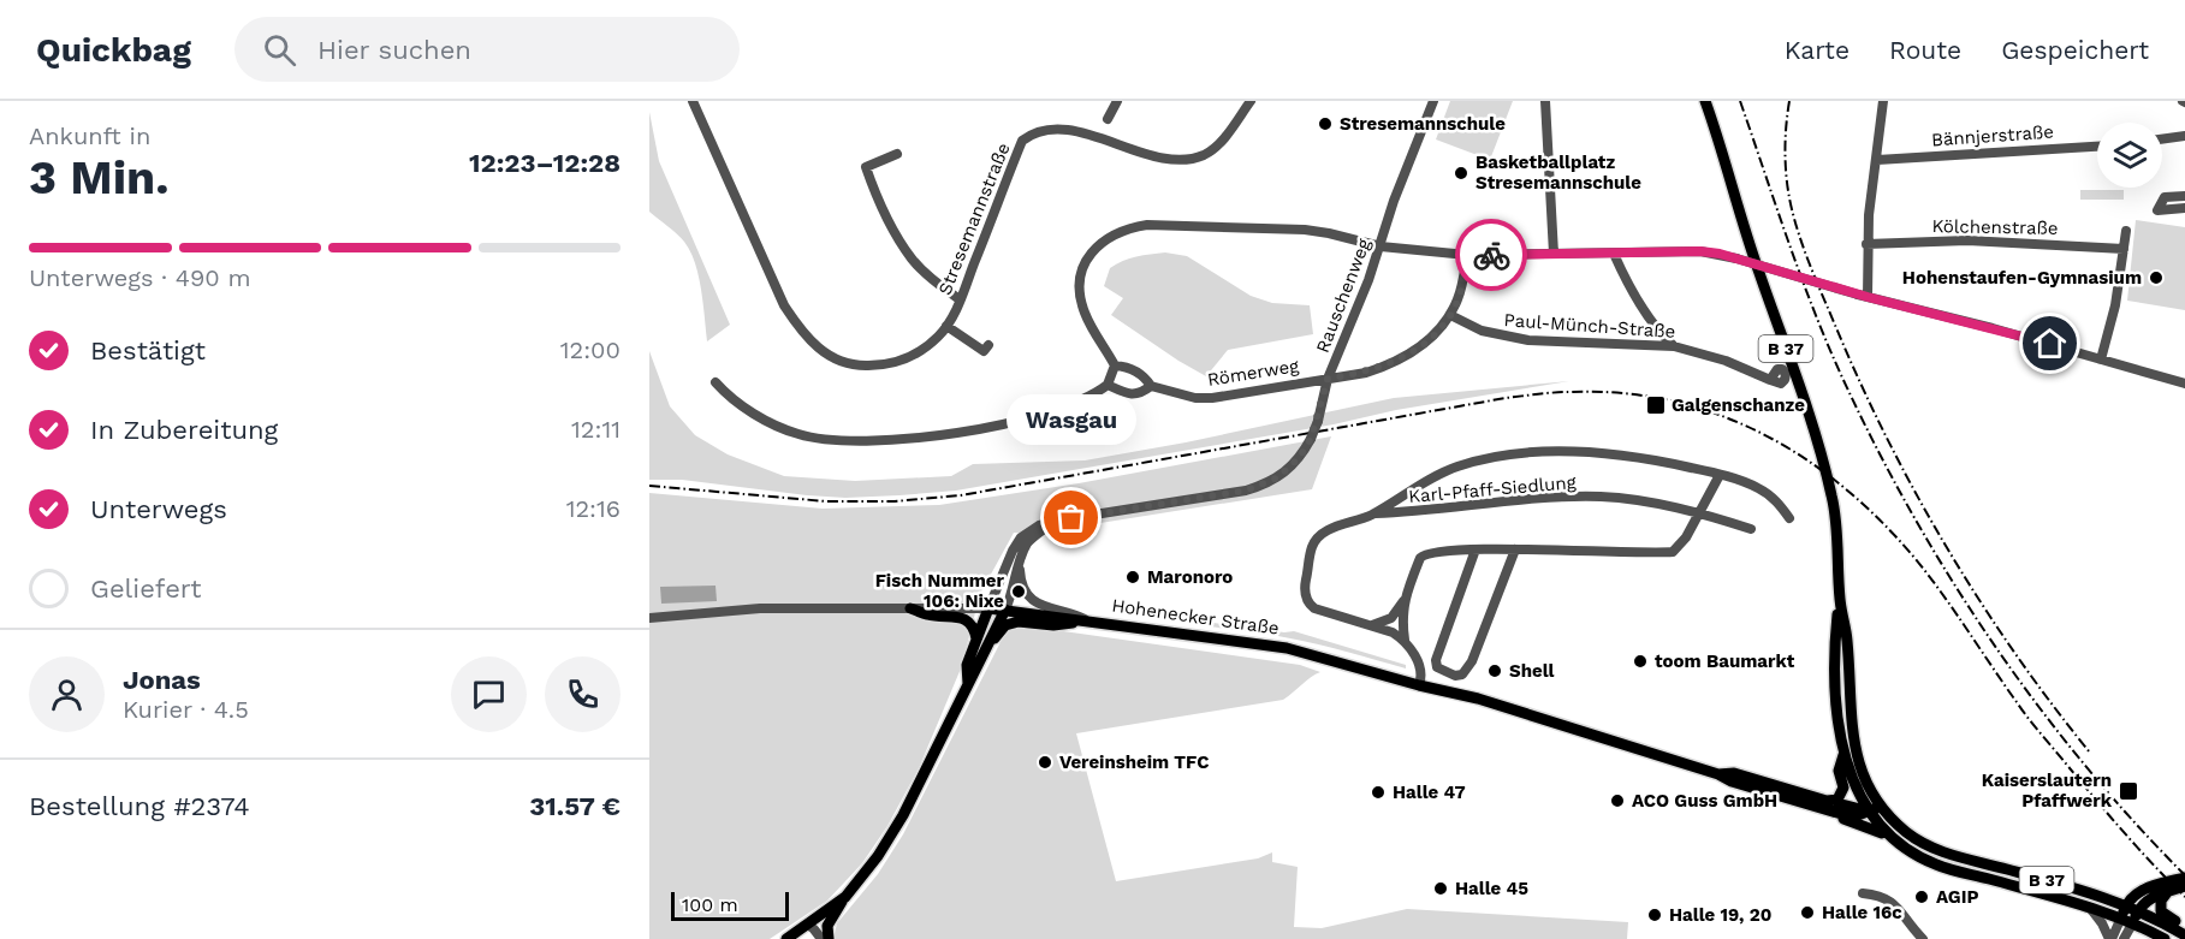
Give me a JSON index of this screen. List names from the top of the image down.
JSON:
{
  "streets": {
    "main road": ["B 37", "Hohenecker Straße"],
    "street": [
      "Bännjerstraße",
      "Stresemannstraße",
      "Kölchenstraße",
      "Rauschenweg",
      "Paul-Münch-Straße",
      "Römerweg",
      "Karl-Pfaff-Siedlung"
    ]
  },
  "crossings": [
    ["Rauschenweg", "Römerweg"],
    ["Rauschenweg", "Hohenecker Straße"],
    ["Paul-Münch-Straße", "Römerweg"],
    ["B 37", "Hohenecker Straße"]
  ],
  "places": {
    "other": [
      "Stresemannschule",
      "Basketballplatz Stresemannschule",
      "Hohenstaufen-Gymnasium",
      "Wasgau",
      "Maronoro",
      "Fisch Nummer 106: Nixe",
      "toom Baumarkt",
      "Shell",
      "Vereinsheim TFC",
      "Halle 47",
      "ACO Guss GmbH",
      "Halle 45",
      "AGIP",
      "Halle 16c",
      "Halle 19, 20"
    ],
    "transit": ["Galgenschanze", "Kaiserslautern Pfaffwerk"]
  },
  "scale_bar": "100 m",
  "page": {
    "header": "Quickbag",
    "search": "Hier suchen",
    "nav": ["Karte", "Route", "Gespeichert"],
    "heading": ["3 Min.", "Ankunft in", "12:23–12:28"],
    "panel": [
      "Jonas",
      "Kurier · 4.5",
      "Bestellung #2374",
      "31.57 €"
    ],
    "bar": "Unterwegs · 490 m",
    "list": [
      ["Bestätigt", "12:00"],
      ["In Zubereitung", "12:11"],
      ["Unterwegs", "12:16"],
      "Geliefert"
    ],
    "bubble": "Wasgau",
    "scale": "100 m"
  }
}
